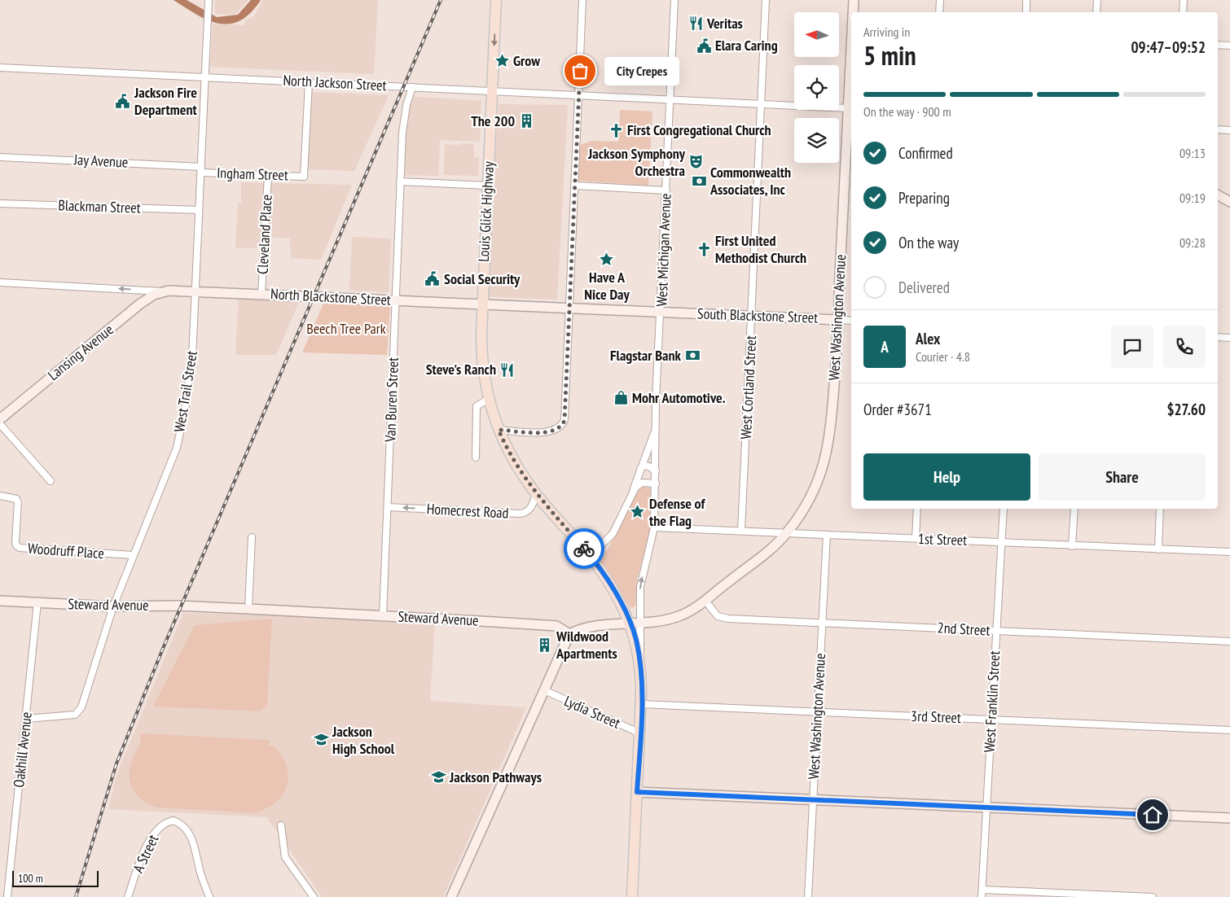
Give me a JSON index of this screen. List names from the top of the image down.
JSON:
{
  "streets": {
    "main road": [
      "Louis Glick Highway",
      "North Blackstone Street",
      "South Blackstone Street",
      "West Washington Avenue",
      "Lansing Avenue",
      "Steward Avenue"
    ],
    "street": [
      "North Jackson Street",
      "Jay Avenue",
      "Ingham Street",
      "Blackman Street",
      "Cleveland Place",
      "West Michigan Avenue",
      "West Cortland Street",
      "West Trail Street",
      "Van Buren Street",
      "Homecrest Road",
      "1st Street",
      "Woodruff Place",
      "2nd Street",
      "West Franklin Street",
      "Lydia Street",
      "3rd Street",
      "Oakhill Avenue",
      "A Street"
    ]
  },
  "crossings": [
    ["North Jackson Street", "Ingham Street"],
    ["North Jackson Street", "Louis Glick Highway"],
    ["North Jackson Street", "West Michigan Avenue"],
    ["North Jackson Street", "West Washington Avenue"],
    ["North Jackson Street", "West Cortland Street"],
    ["North Jackson Street", "West Trail Street"],
    ["North Jackson Street", "Van Buren Street"],
    ["Jay Avenue", "Ingham Street"],
    ["Jay Avenue", "West Trail Street"],
    ["Ingham Street", "Cleveland Place"],
    ["Ingham Street", "West Trail Street"],
    ["Blackman Street", "West Trail Street"],
    ["Louis Glick Highway", "West Michigan Avenue"],
    ["Louis Glick Highway", "North Blackstone Street"],
    ["Louis Glick Highway", "Homecrest Road"],
    ["Louis Glick Highway", "3rd Street"],
    ["Cleveland Place", "North Blackstone Street"],
    ["West Michigan Avenue", "North Blackstone Street"],
    ["West Michigan Avenue", "South Blackstone Street"],
    ["West Michigan Avenue", "1st Street"],
    ["North Blackstone Street", "South Blackstone Street"],
    ["North Blackstone Street", "Lansing Avenue"],
    ["North Blackstone Street", "West Trail Street"],
    ["North Blackstone Street", "Van Buren Street"],
    ["South Blackstone Street", "West Washington Avenue"],
    ["South Blackstone Street", "West Cortland Street"],
    ["West Washington Avenue", "1st Street"],
    ["West Washington Avenue", "2nd Street"],
    ["West Washington Avenue", "3rd Street"],
    ["West Cortland Street", "1st Street"],
    ["West Trail Street", "Woodruff Place"],
    ["West Trail Street", "Steward Avenue"],
    ["West Trail Street", "Oakhill Avenue"],
    ["Van Buren Street", "Homecrest Road"],
    ["Van Buren Street", "Steward Avenue"],
    ["1st Street", "West Franklin Street"],
    ["Steward Avenue", "Oakhill Avenue"],
    ["2nd Street", "West Franklin Street"],
    ["West Franklin Street", "3rd Street"]
  ],
  "one_way": ["Homecrest Road"],
  "parks": ["Beech Tree Park"],
  "places": {
    "restaurant": ["Veritas", "Steve's Ranch"],
    "public building": ["Elara Caring", "Jackson Fire Department", "Social Security"],
    "place": ["Grow", "Have A Nice Day", "Defense of the Flag"],
    "other": ["City Crepes"],
    "building": ["The 200", "Wildwood Apartments"],
    "church": ["First Congregational Church", "First United Methodist Church"],
    "theatre": ["Jackson Symphony Orchestra"],
    "bank": ["Commonwealth Associates, Inc", "Flagstar Bank"],
    "shop": ["Mohr Automotive."],
    "school or university": ["Jackson High School", "Jackson Pathways"]
  },
  "scale_bar": "100 m",
  "north": "left",
  "page": {
    "heading": ["5 min", "Arriving in", "09:47–09:52"],
    "panel": [
      "Alex",
      "Courier · 4.8",
      "Order #3671",
      "$27.60"
    ],
    "bubble": "City Crepes",
    "bar": "On the way · 900 m",
    "list": [
      ["Confirmed", "09:13"],
      ["Preparing", "09:19"],
      ["On the way", "09:28"],
      "Delivered"
    ],
    "round": "A",
    "buttons": ["Help", "Share"],
    "scale": "100 m"
  }
}
